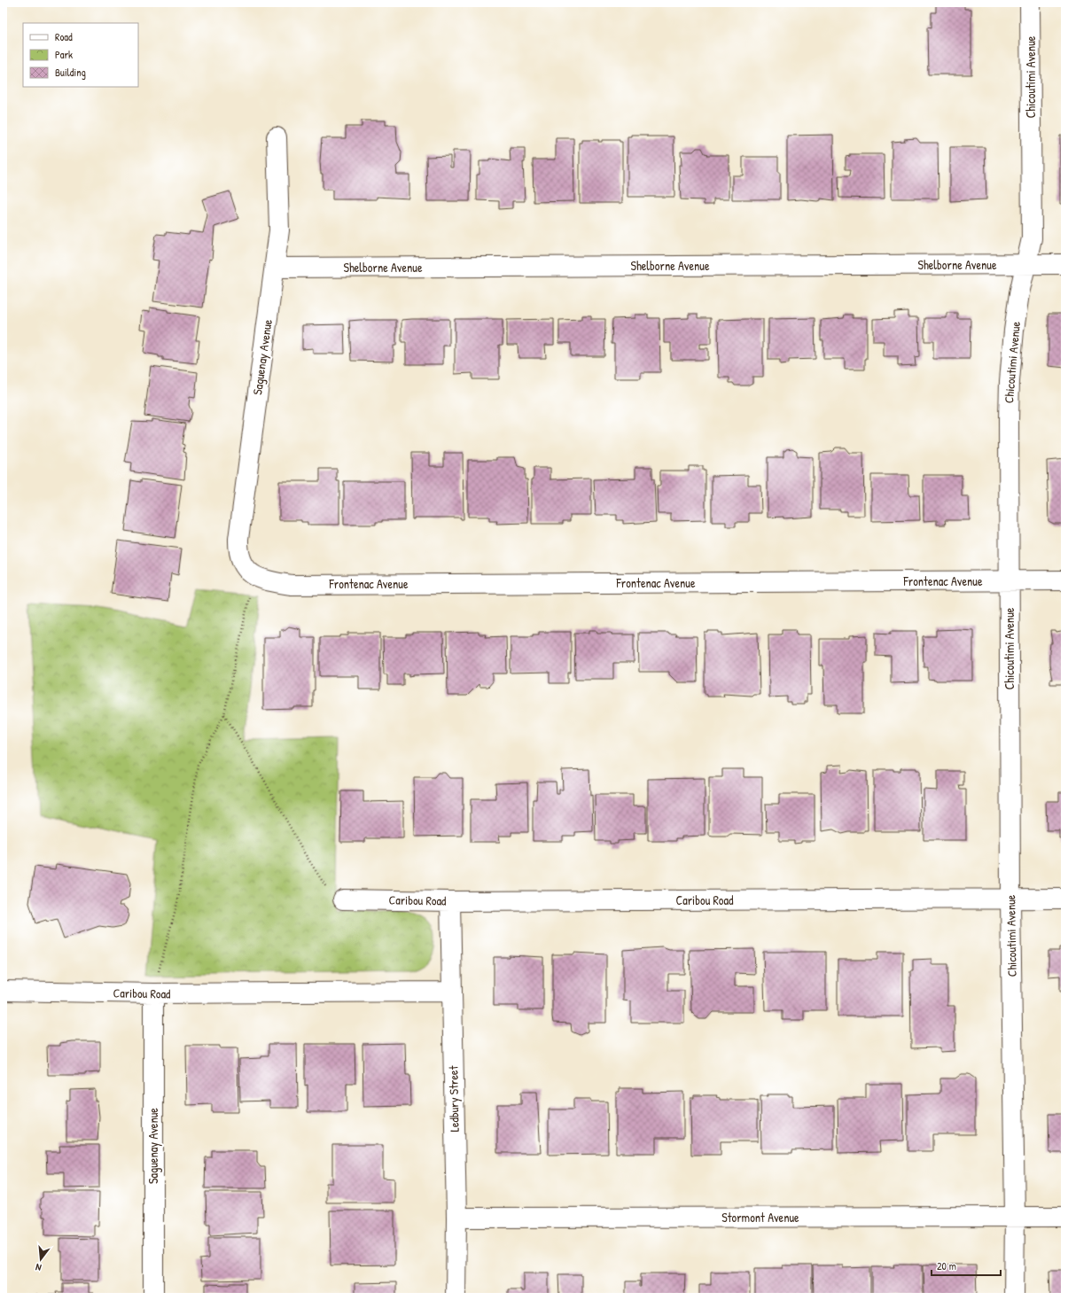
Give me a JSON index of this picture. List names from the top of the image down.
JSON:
{
  "streets": {
    "street": [
      "Chicoutimi Avenue",
      "Shelborne Avenue",
      "Saguenay Avenue",
      "Frontenac Avenue",
      "Caribou Road",
      "Ledbury Street",
      "Stormont Avenue"
    ]
  },
  "crossings": [
    ["Chicoutimi Avenue", "Shelborne Avenue"],
    ["Chicoutimi Avenue", "Frontenac Avenue"],
    ["Chicoutimi Avenue", "Caribou Road"],
    ["Chicoutimi Avenue", "Stormont Avenue"],
    ["Shelborne Avenue", "Saguenay Avenue"],
    ["Saguenay Avenue", "Frontenac Avenue"],
    ["Saguenay Avenue", "Caribou Road"],
    ["Caribou Road", "Ledbury Street"],
    ["Ledbury Street", "Stormont Avenue"]
  ],
  "legend": ["Road", "Park", "Building"],
  "scale_bar": "20 m",
  "north": "bottom"
}
